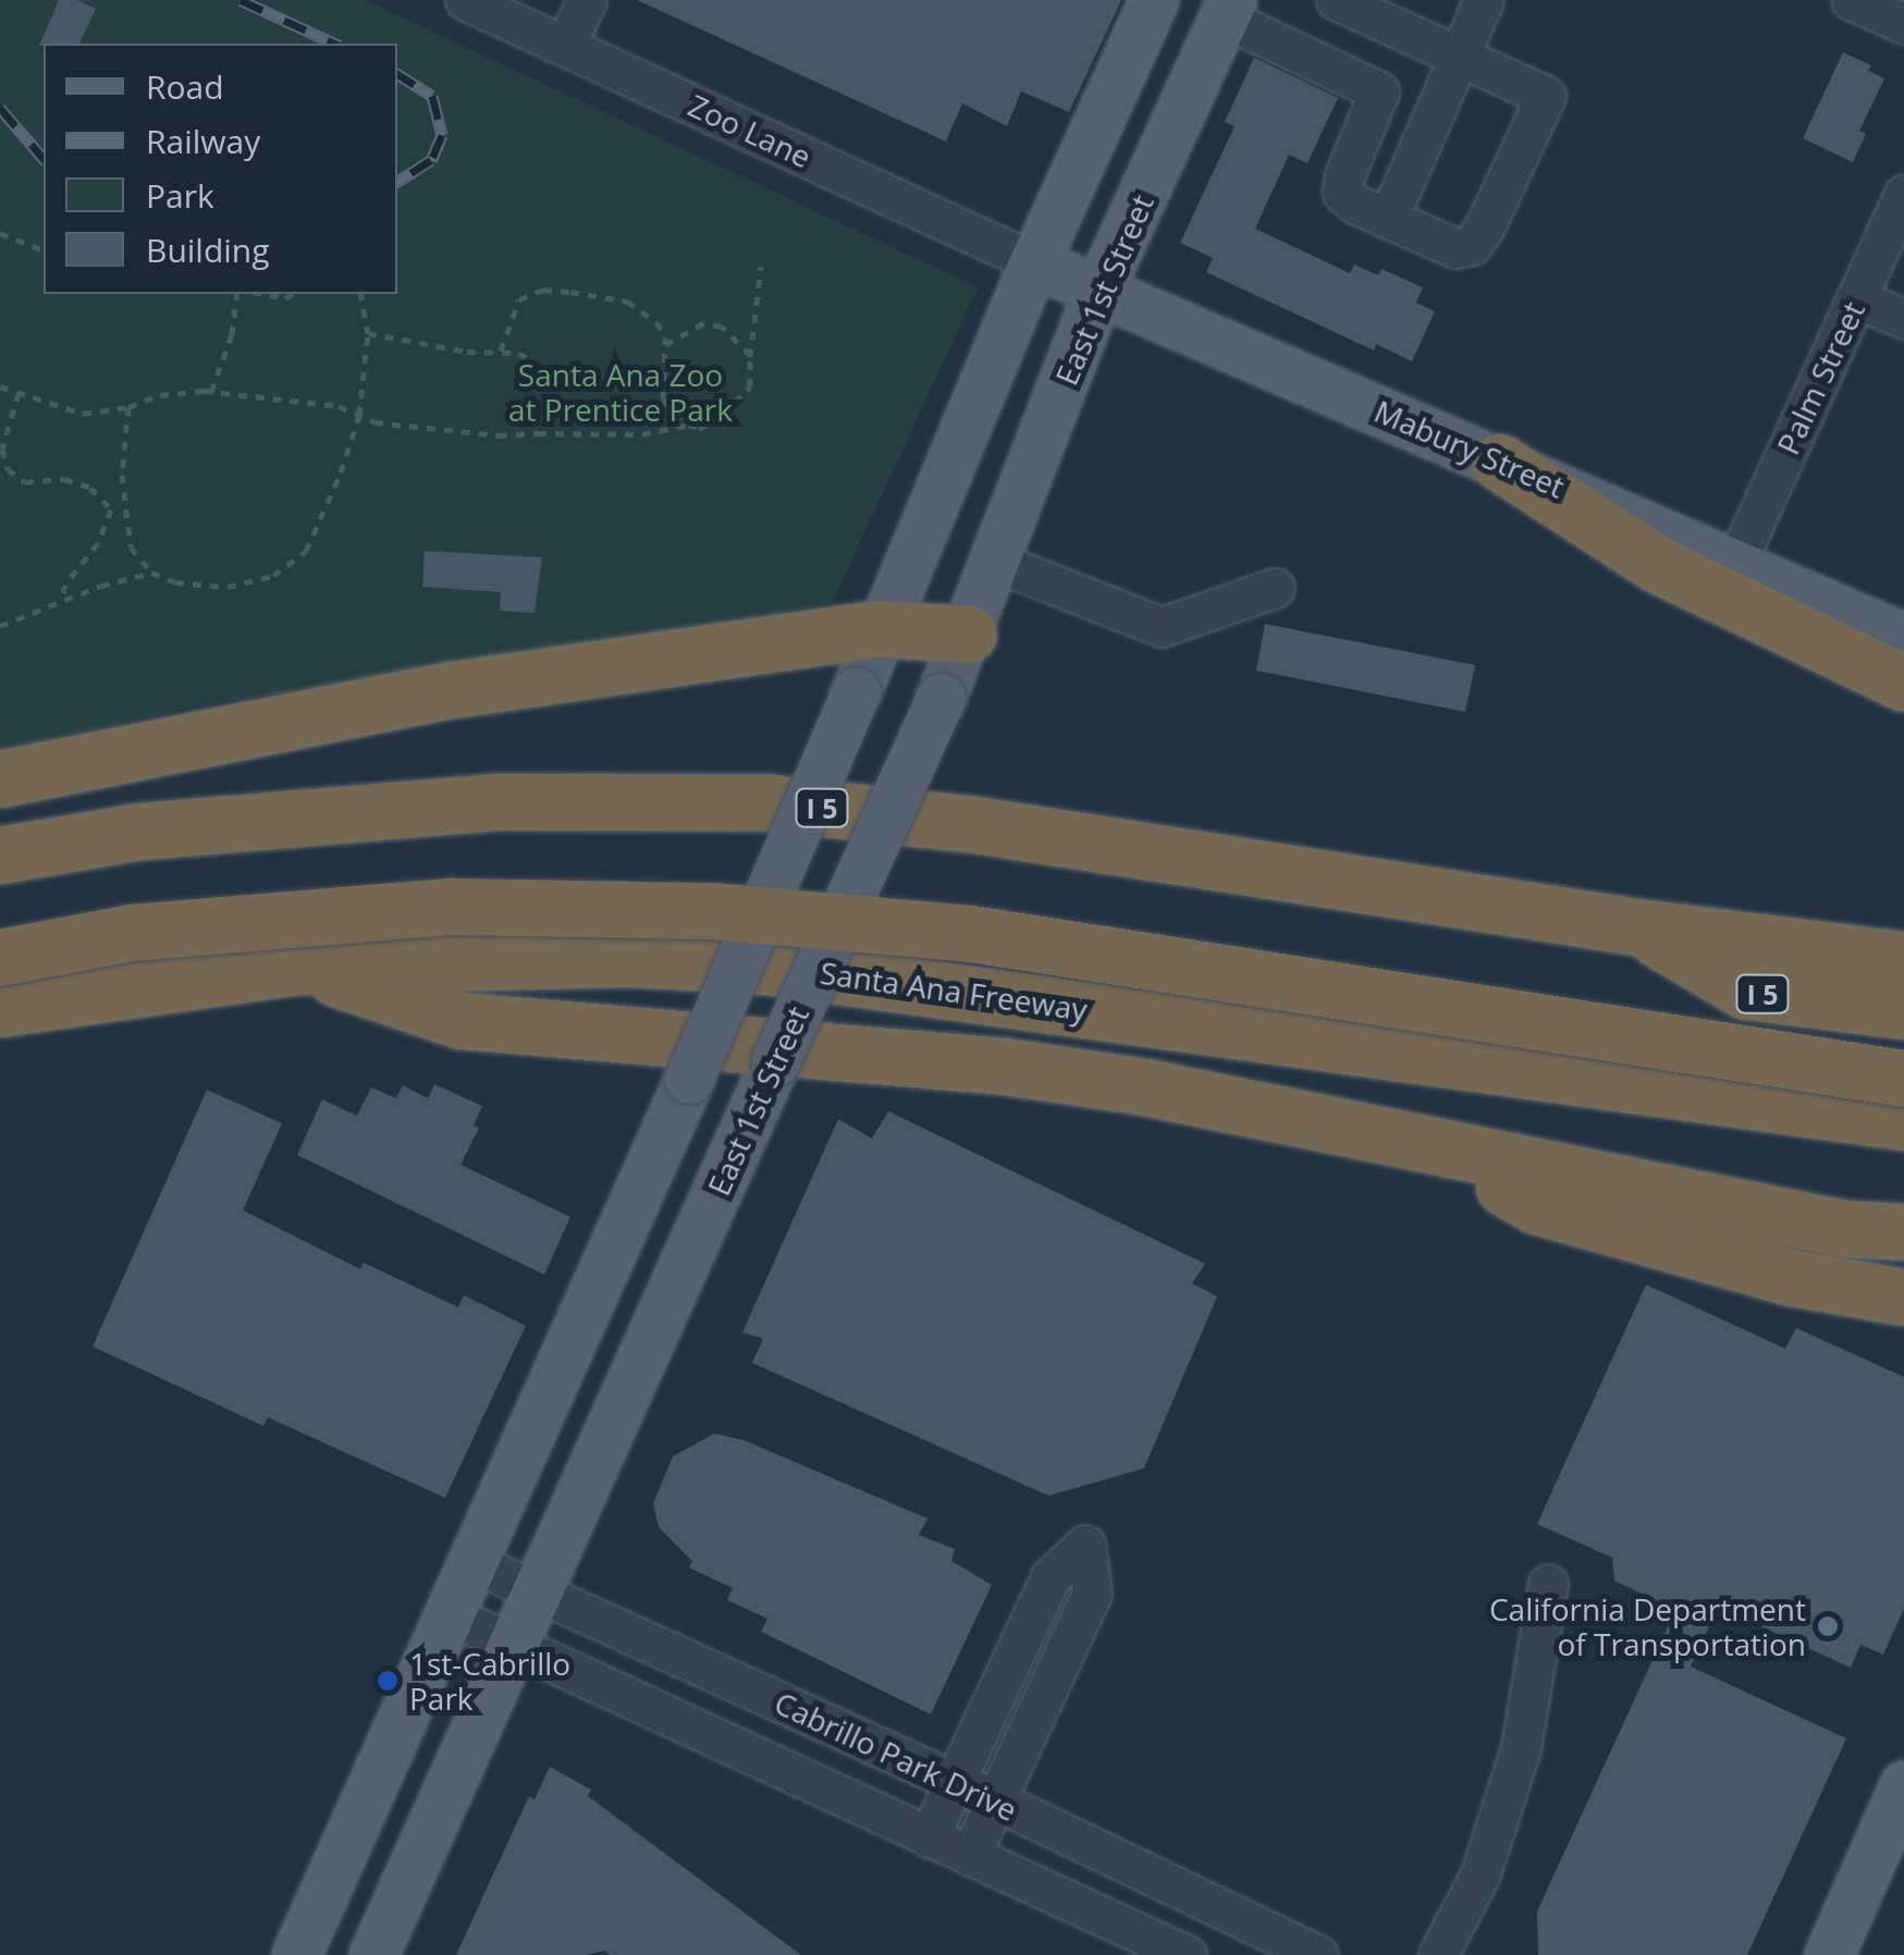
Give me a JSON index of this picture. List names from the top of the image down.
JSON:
{
  "streets": {
    "highway": ["I 5", "Santa Ana Freeway"],
    "main road": ["East 1st Street", "Mabury Street"],
    "street": ["Zoo Lane", "Palm Street", "Cabrillo Park Drive"]
  },
  "crossings": [
    ["Zoo Lane", "Mabury Street"],
    ["East 1st Street", "Mabury Street"],
    ["East 1st Street", "Cabrillo Park Drive"],
    ["Palm Street", "Mabury Street"]
  ],
  "parks": ["Santa Ana Zoo at Prentice Park"],
  "places": ["California Department of Transportation", "1st-Cabrillo Park"],
  "legend": [
    "Road",
    "Railway",
    "Park",
    "Building"
  ]
}
